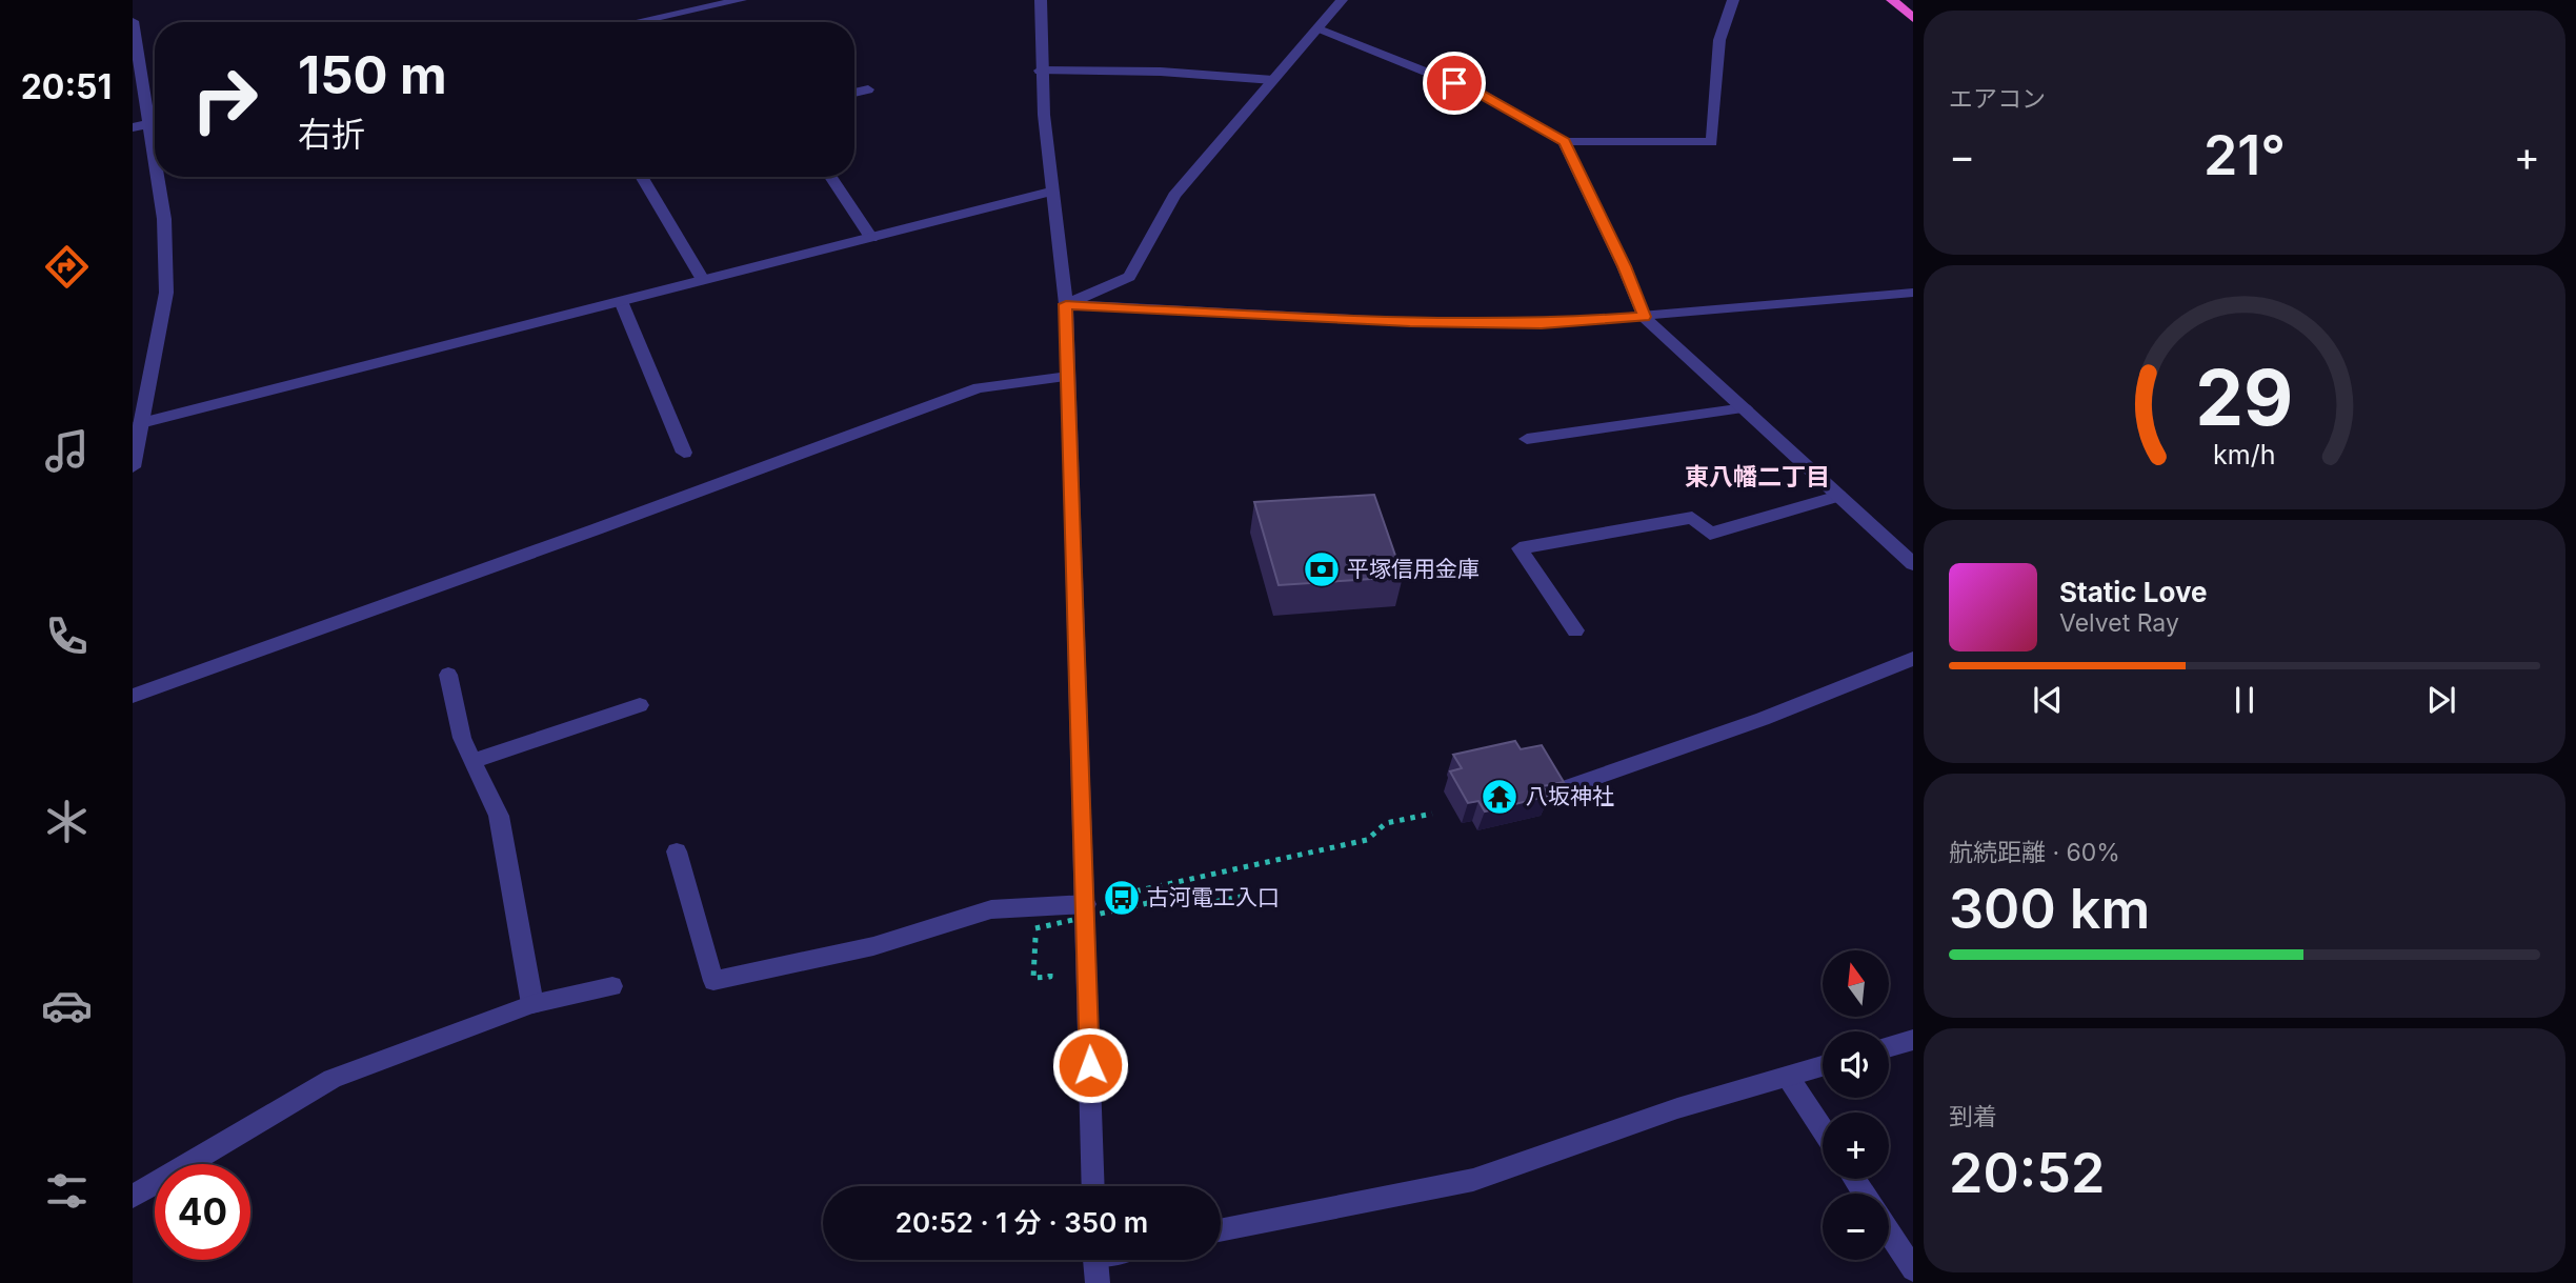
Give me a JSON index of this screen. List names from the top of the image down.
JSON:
{
  "districts": ["東八幡二丁目"],
  "places": {
    "bank": ["平塚信用金庫"],
    "temple": ["八坂神社"],
    "bus stop": ["古河電工入口"]
  },
  "north": "top",
  "page": {
    "tabs": "20:51",
    "tile": [
      "エアコン",
      ["航続距離 · 60%", "300 km"],
      ["到着", "20:52"]
    ],
    "turn": ["150 m", "右折"],
    "heat": ["−", "21°", "+"],
    "song": ["Static Love", "Velvet Ray"],
    "map_buttons": ["+", "−"],
    "limit": "40",
    "trip": "20:52 · 1 分 · 350 m",
    "gauge": ["29", "km/h"]
  }
}
